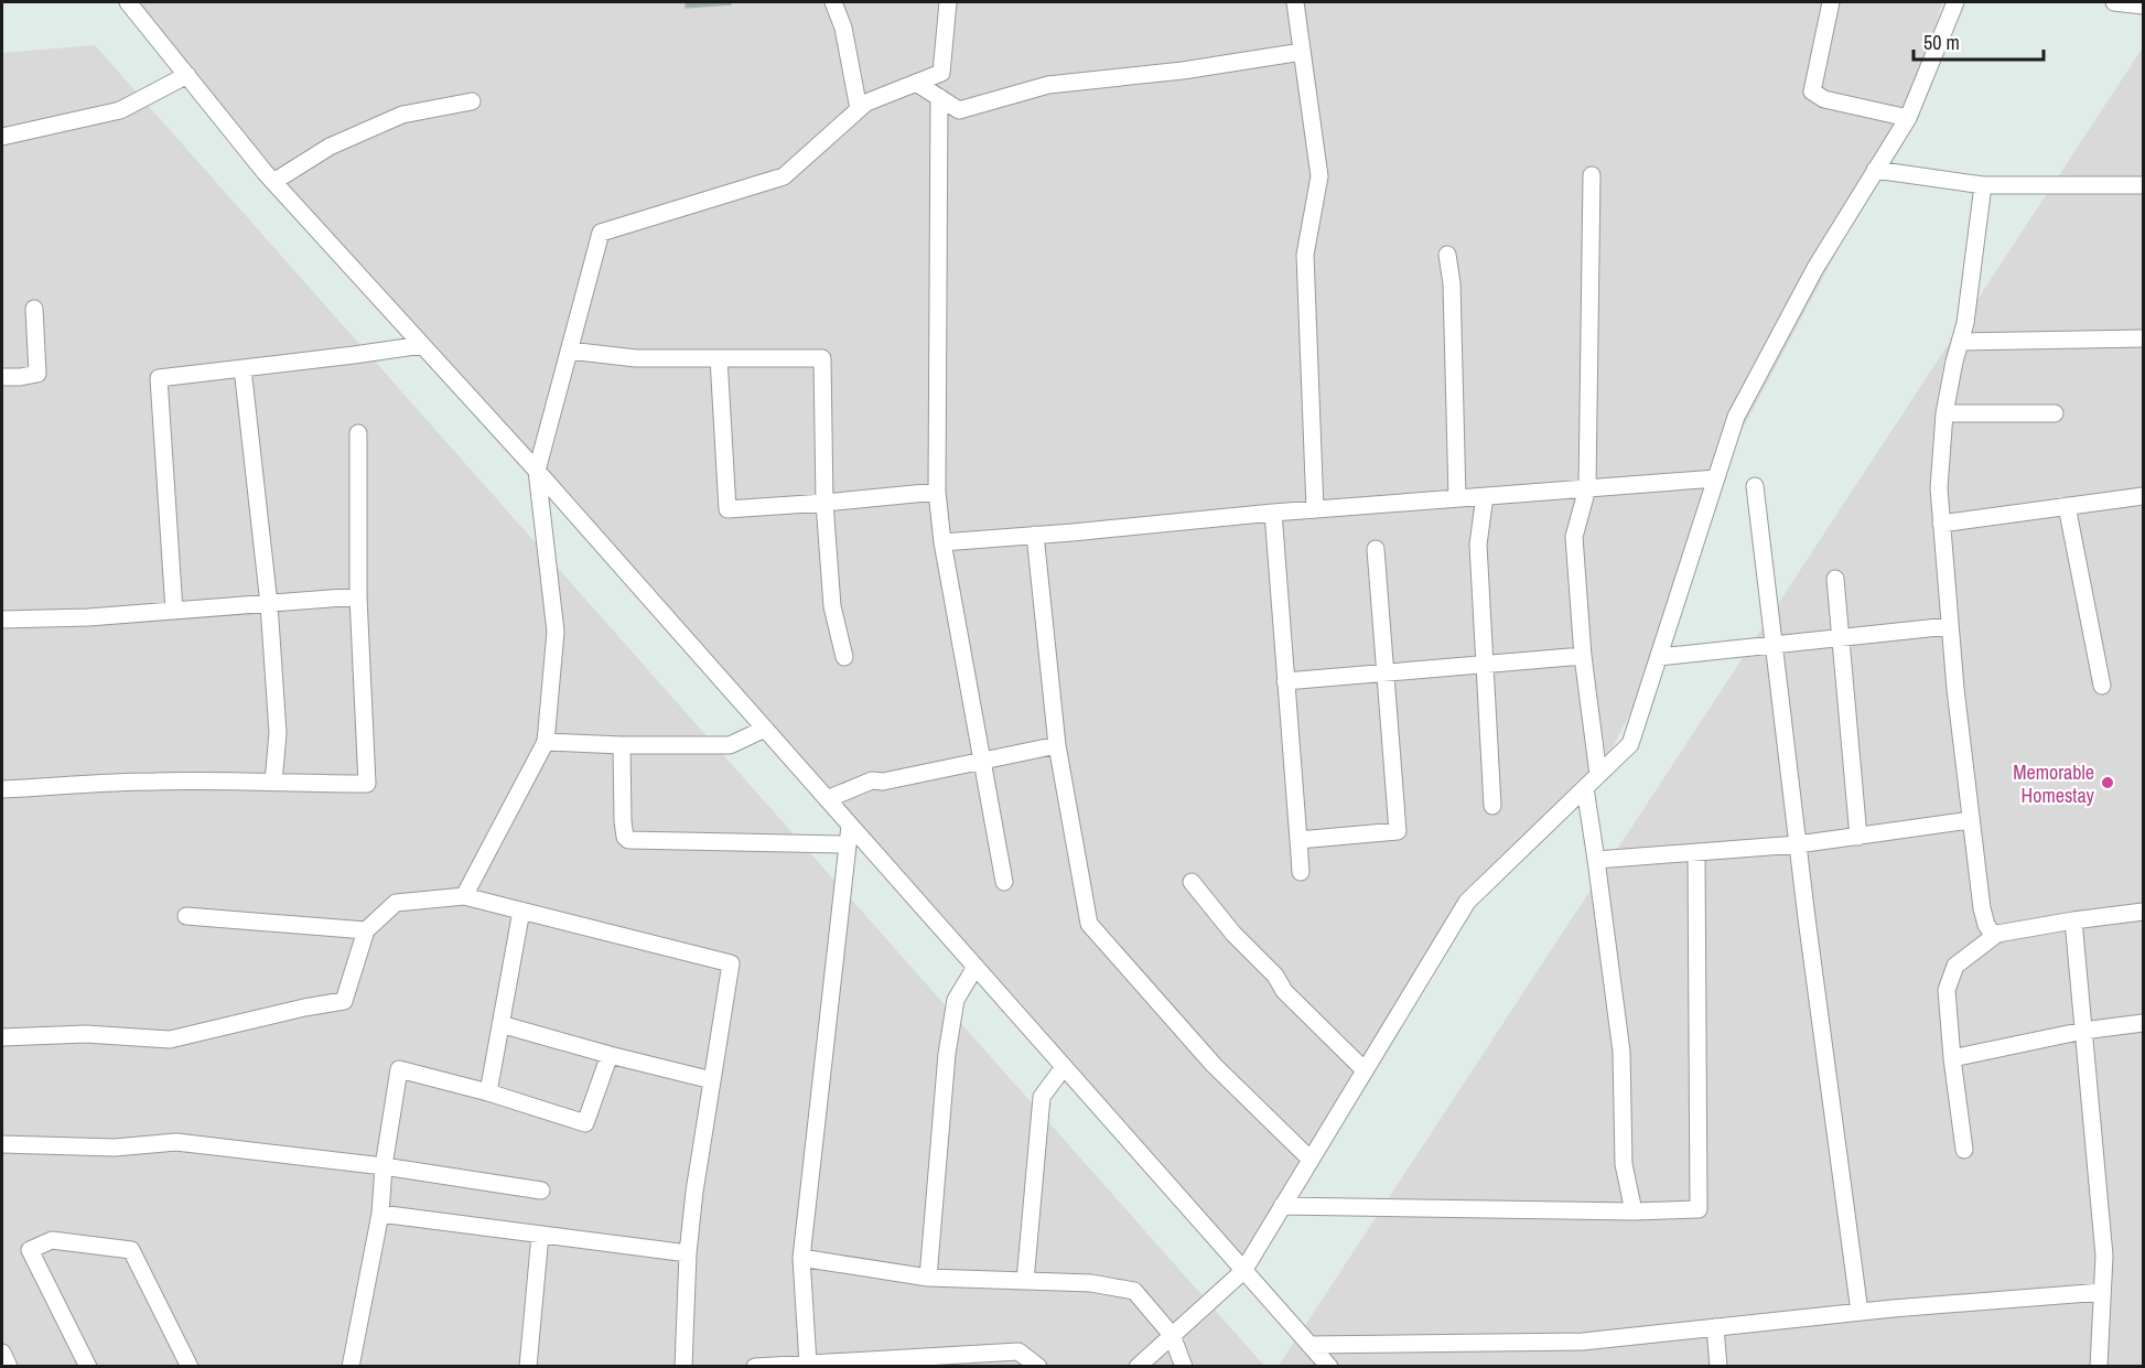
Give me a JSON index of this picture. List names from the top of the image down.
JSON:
{
  "places": ["Memorable Homestay"],
  "scale_bar": "50 m"
}
